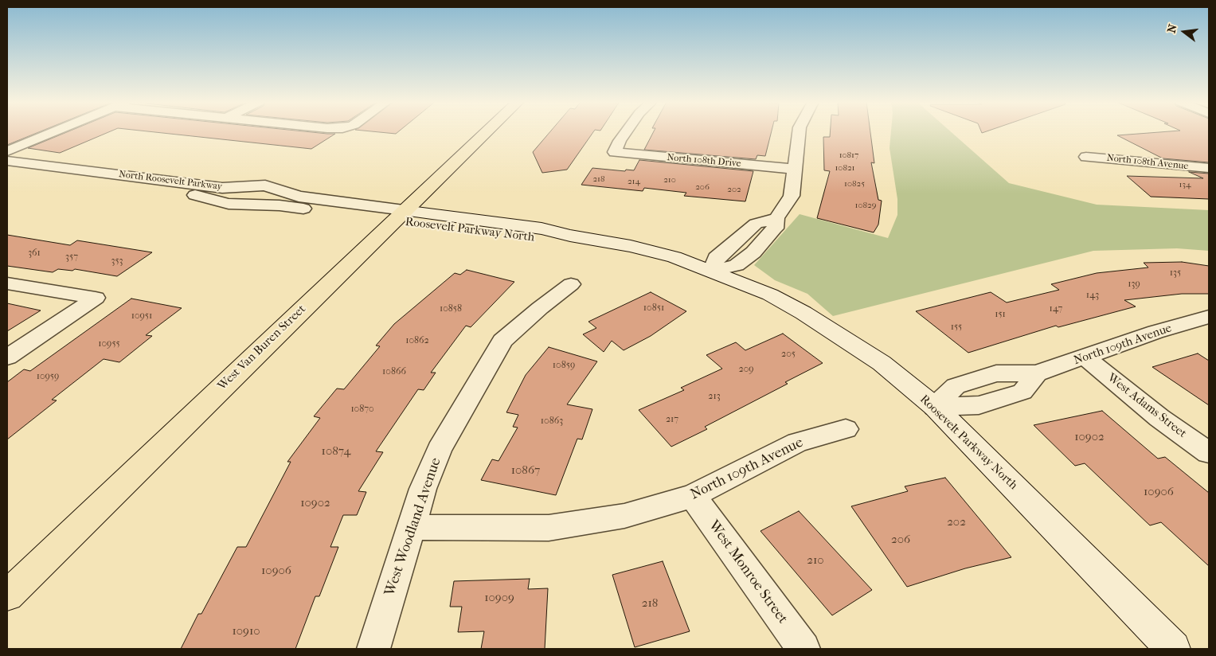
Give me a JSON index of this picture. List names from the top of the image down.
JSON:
{
  "streets": {
    "main road": ["West Van Buren Street"],
    "street": [
      "North 108th Drive",
      "North 108th Avenue",
      "North Roosevelt Parkway",
      "Roosevelt Parkway North",
      "North 109th Avenue",
      "West Adams Street",
      "West Woodland Avenue",
      "West Monroe Street"
    ]
  },
  "crossings": [
    ["North Roosevelt Parkway", "Roosevelt Parkway North"],
    ["North Roosevelt Parkway", "West Van Buren Street"],
    ["Roosevelt Parkway North", "North 109th Avenue"],
    ["Roosevelt Parkway North", "West Van Buren Street"],
    ["North 109th Avenue", "West Adams Street"],
    ["North 109th Avenue", "West Woodland Avenue"],
    ["North 109th Avenue", "West Monroe Street"]
  ],
  "house_numbers": [
    "10817",
    "10821",
    "218",
    "210",
    "214",
    "10825",
    "134",
    "206",
    "202",
    "10829",
    "361",
    "357",
    "353",
    "135",
    "139",
    "143",
    "10851",
    "10858",
    "147",
    "151",
    "10951",
    "155",
    "10862",
    "10955",
    "205",
    "10859",
    "209",
    "10866",
    "10959",
    "213",
    "10870",
    "217",
    "10863",
    "10902",
    "10874",
    "10867",
    "10906",
    "10902",
    "202",
    "206",
    "210",
    "10906",
    "10909",
    "218",
    "10910"
  ],
  "north": "left"
}
